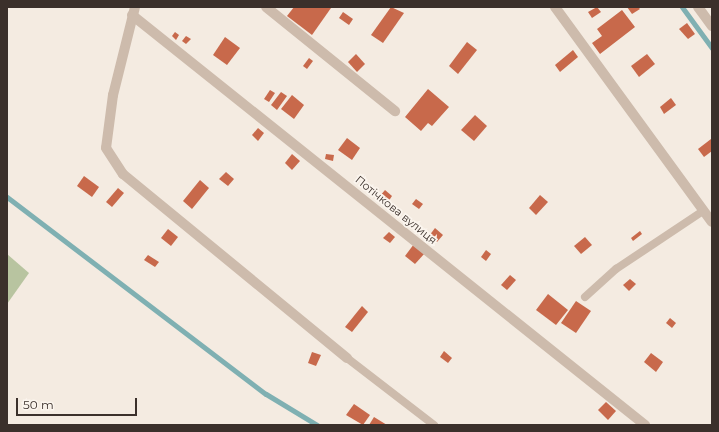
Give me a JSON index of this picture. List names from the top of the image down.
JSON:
{
  "streets": {
    "street": ["Потічкова вулиця"]
  },
  "scale_bar": "50 m"
}
